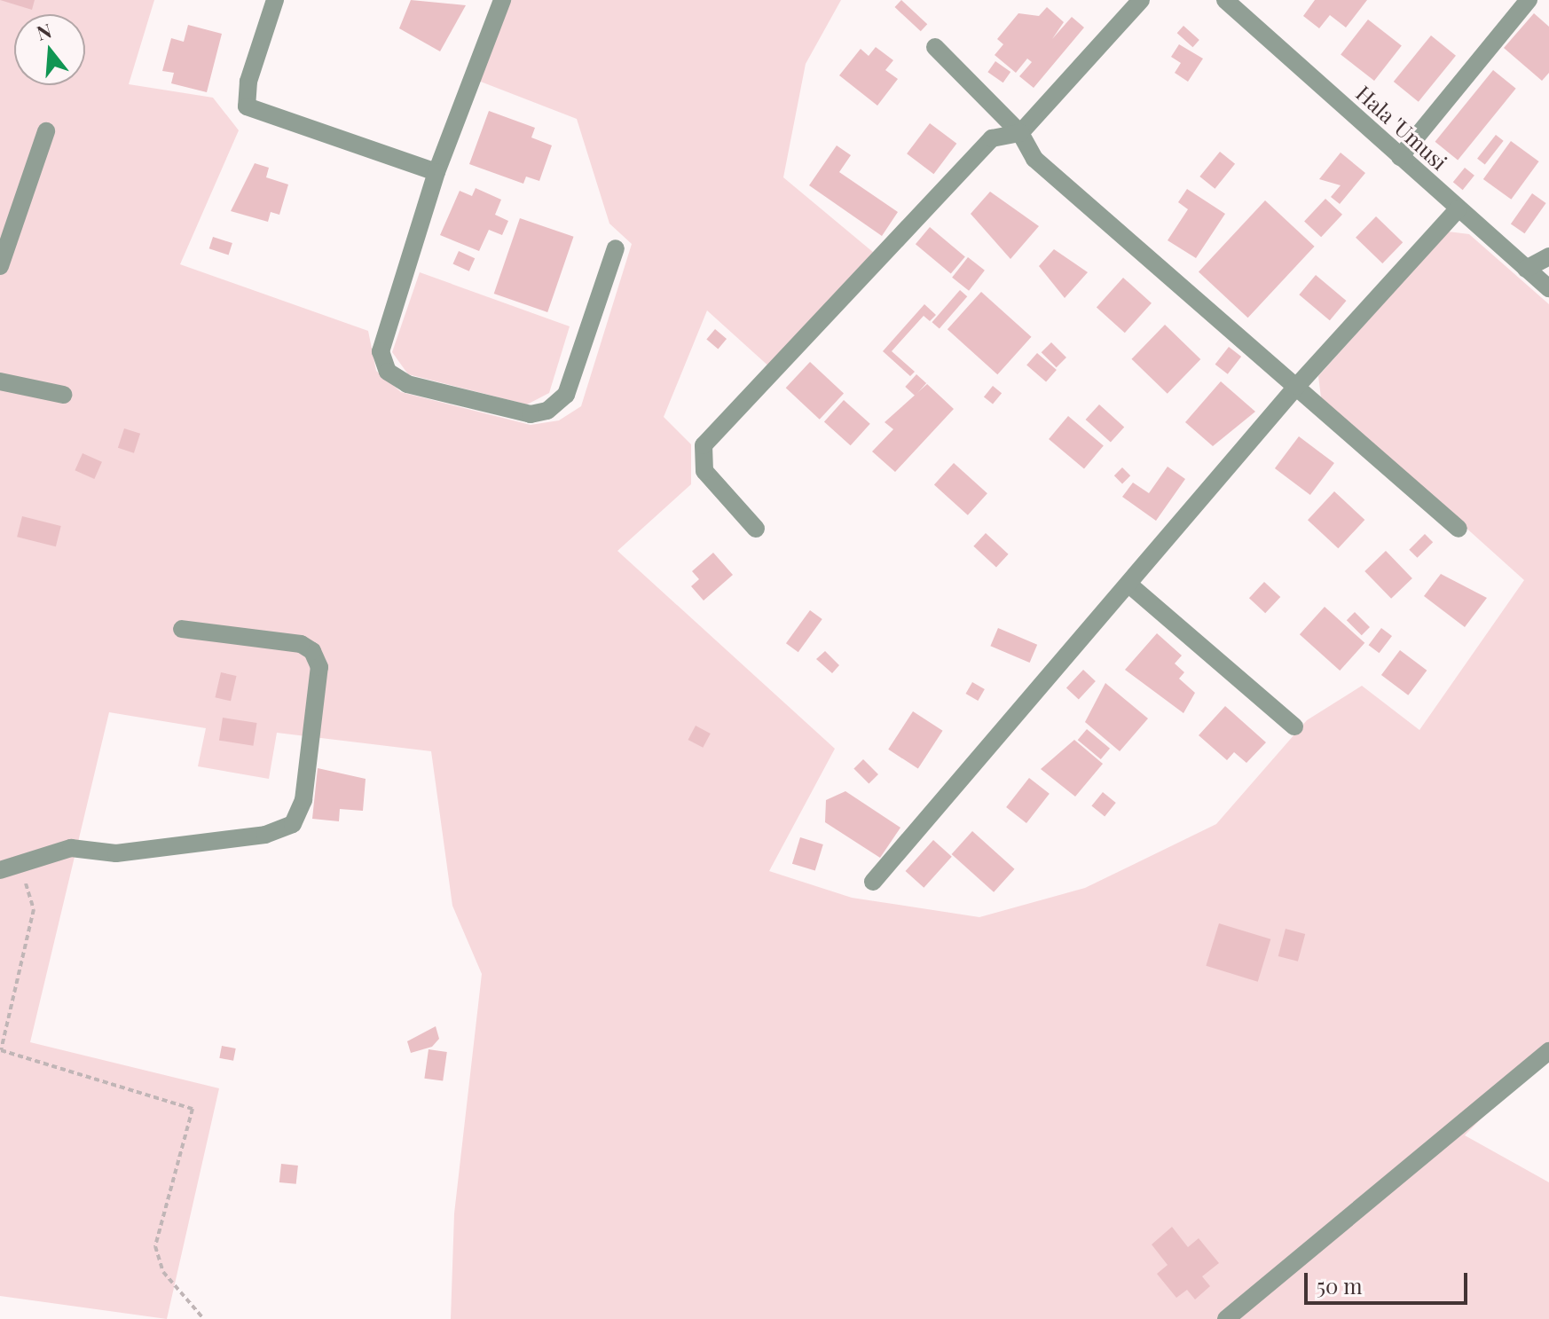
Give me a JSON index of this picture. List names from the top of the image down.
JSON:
{
  "streets": {
    "street": ["Hala 'Umusi"]
  },
  "scale_bar": "50 m",
  "north": "top"
}
